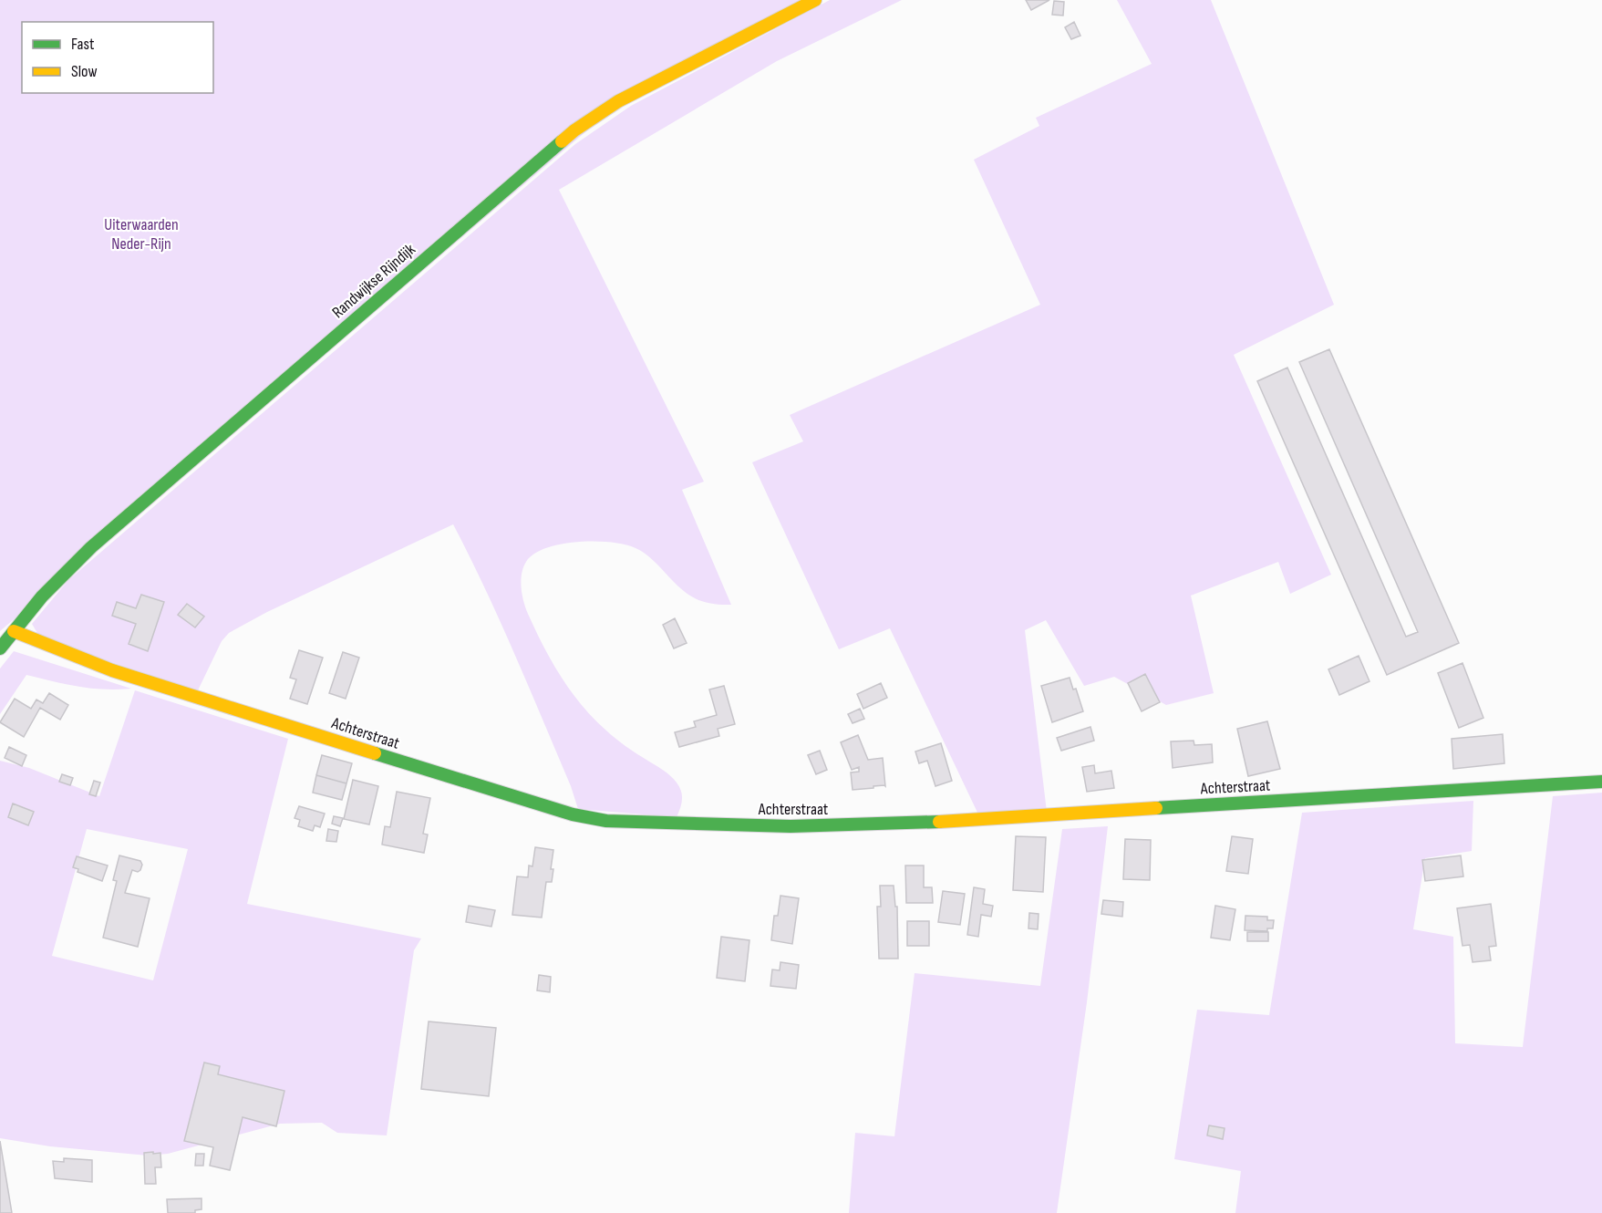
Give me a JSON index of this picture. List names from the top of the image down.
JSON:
{
  "streets": {
    "street": ["Randwijkse Rijndijk", "Achterstraat"]
  },
  "crossings": [
    ["Randwijkse Rijndijk", "Achterstraat"]
  ],
  "parks": ["Uiterwaarden Neder-Rijn"],
  "legend": ["Fast", "Slow"]
}
